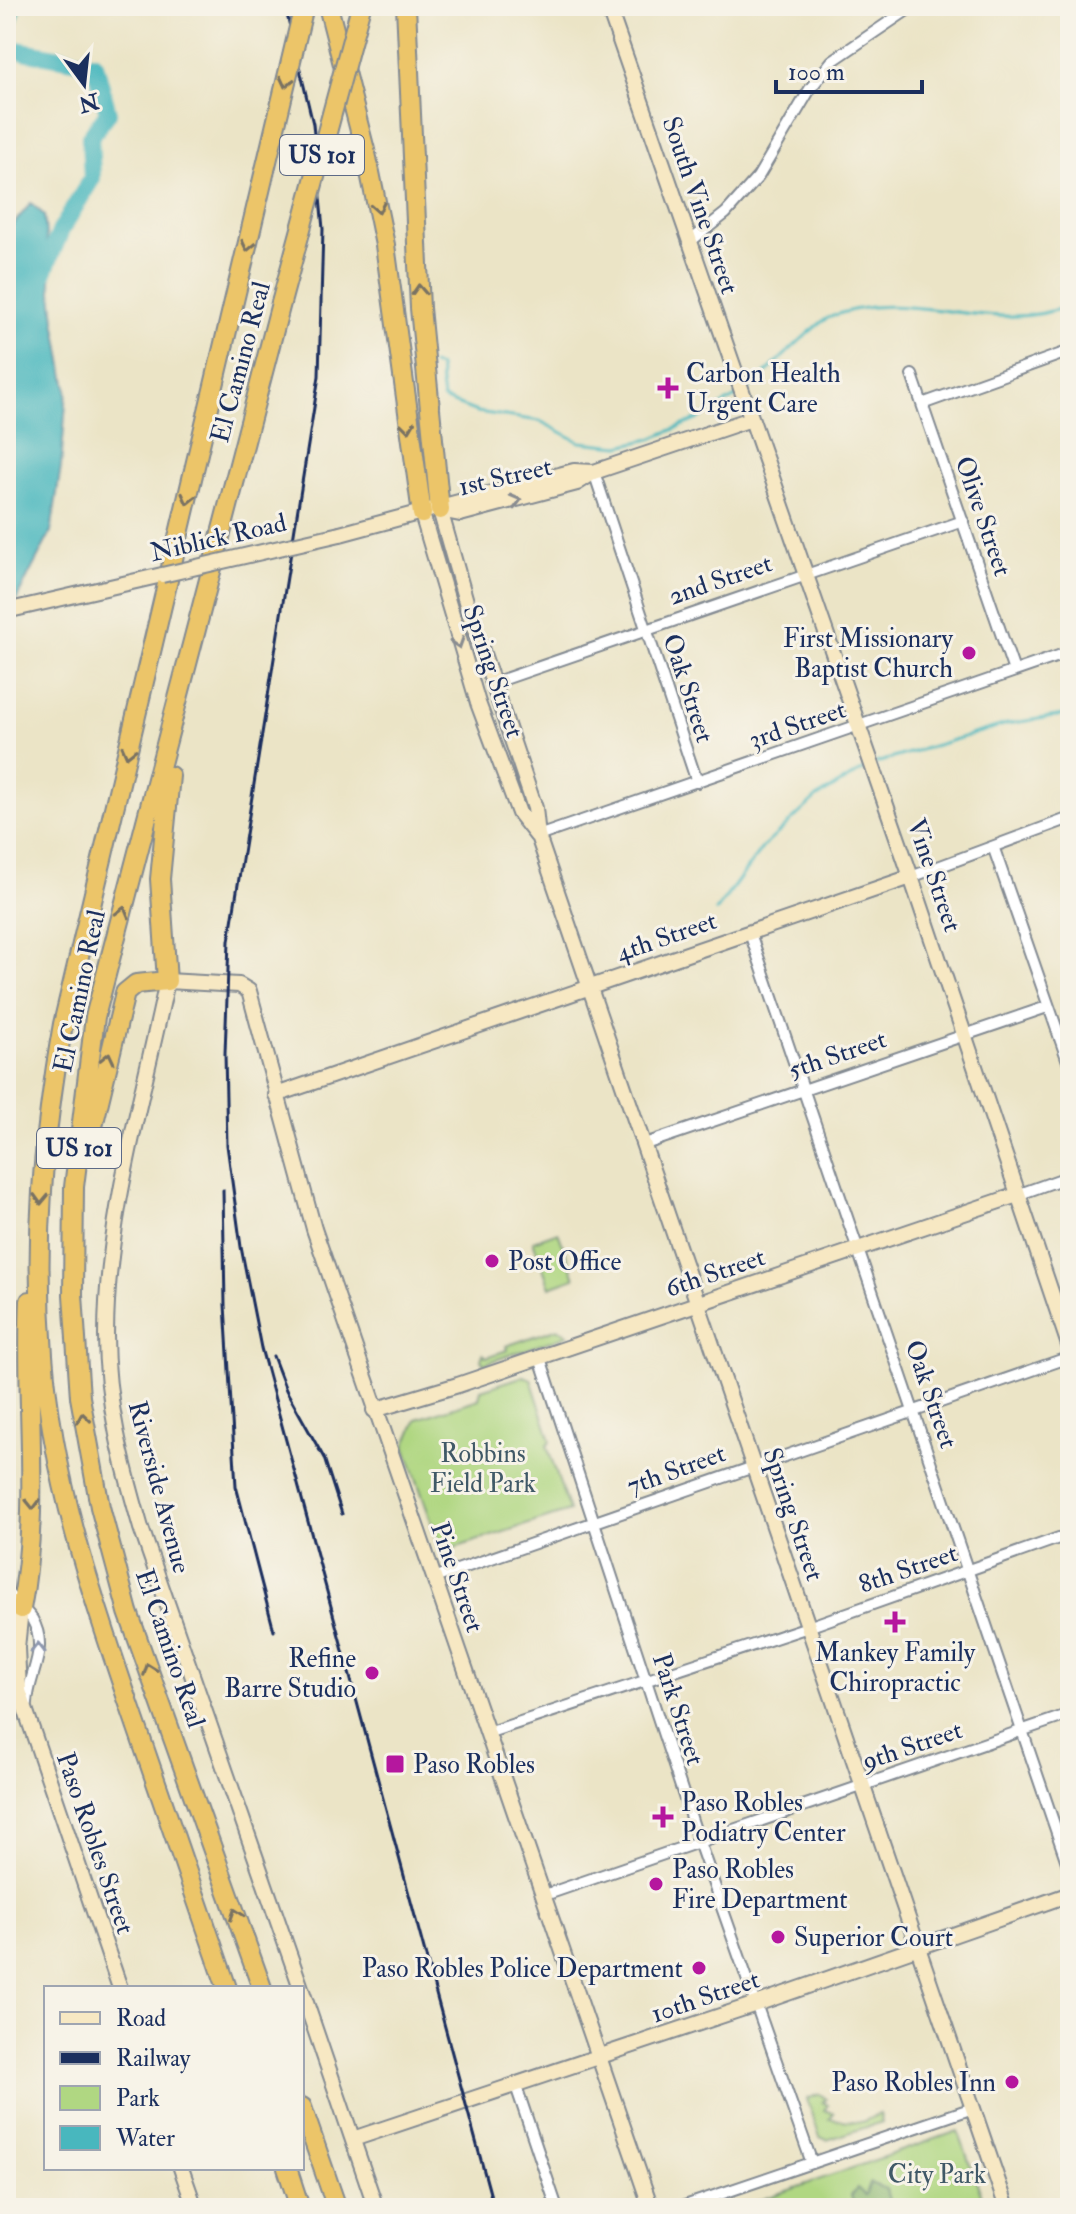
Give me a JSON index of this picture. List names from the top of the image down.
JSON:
{
  "streets": {
    "highway": ["US 101", "El Camino Real"],
    "street": [
      "South Vine Street",
      "1st Street",
      "Olive Street",
      "Niblick Road",
      "2nd Street",
      "Spring Street",
      "Oak Street",
      "3rd Street",
      "Vine Street",
      "4th Street",
      "5th Street",
      "6th Street",
      "7th Street",
      "Riverside Avenue",
      "8th Street",
      "Pine Street",
      "Park Street",
      "9th Street",
      "Paso Robles Street",
      "10th Street"
    ]
  },
  "crossings": [
    ["South Vine Street", "1st Street"],
    ["South Vine Street", "Vine Street"],
    ["1st Street", "Niblick Road"],
    ["1st Street", "Spring Street"],
    ["1st Street", "Oak Street"],
    ["1st Street", "Vine Street"],
    ["Olive Street", "2nd Street"],
    ["Olive Street", "3rd Street"],
    ["Niblick Road", "Spring Street"],
    ["2nd Street", "Spring Street"],
    ["2nd Street", "Oak Street"],
    ["2nd Street", "Vine Street"],
    ["Spring Street", "3rd Street"],
    ["Spring Street", "4th Street"],
    ["Spring Street", "5th Street"],
    ["Spring Street", "6th Street"],
    ["Spring Street", "7th Street"],
    ["Spring Street", "8th Street"],
    ["Spring Street", "9th Street"],
    ["Spring Street", "10th Street"],
    ["Oak Street", "3rd Street"],
    ["Oak Street", "4th Street"],
    ["Oak Street", "5th Street"],
    ["Oak Street", "6th Street"],
    ["Oak Street", "7th Street"],
    ["Oak Street", "8th Street"],
    ["Oak Street", "9th Street"],
    ["3rd Street", "Vine Street"],
    ["Vine Street", "4th Street"],
    ["Vine Street", "5th Street"],
    ["Vine Street", "6th Street"],
    ["4th Street", "Pine Street"],
    ["6th Street", "Pine Street"],
    ["6th Street", "Park Street"],
    ["7th Street", "Pine Street"],
    ["7th Street", "Park Street"],
    ["Riverside Avenue", "Pine Street"],
    ["Riverside Avenue", "10th Street"],
    ["8th Street", "Pine Street"],
    ["8th Street", "Park Street"],
    ["Pine Street", "9th Street"],
    ["Pine Street", "10th Street"],
    ["Park Street", "9th Street"],
    ["Park Street", "10th Street"]
  ],
  "parks": ["Robbins Field Park", "City Park"],
  "places": {
    "health": ["Carbon Health Urgent Care", "Mankey Family Chiropractic", "Paso Robles Podiatry Center"],
    "other": [
      "First Missionary Baptist Church",
      "Post Office",
      "Refine Barre Studio",
      "Paso Robles Fire Department",
      "Superior Court",
      "Paso Robles Police Department",
      "Paso Robles Inn"
    ],
    "transit": ["Paso Robles"]
  },
  "legend": [
    "Road",
    "Railway",
    "Park",
    "Water"
  ],
  "scale_bar": "100 m",
  "north": "bottom"
}
